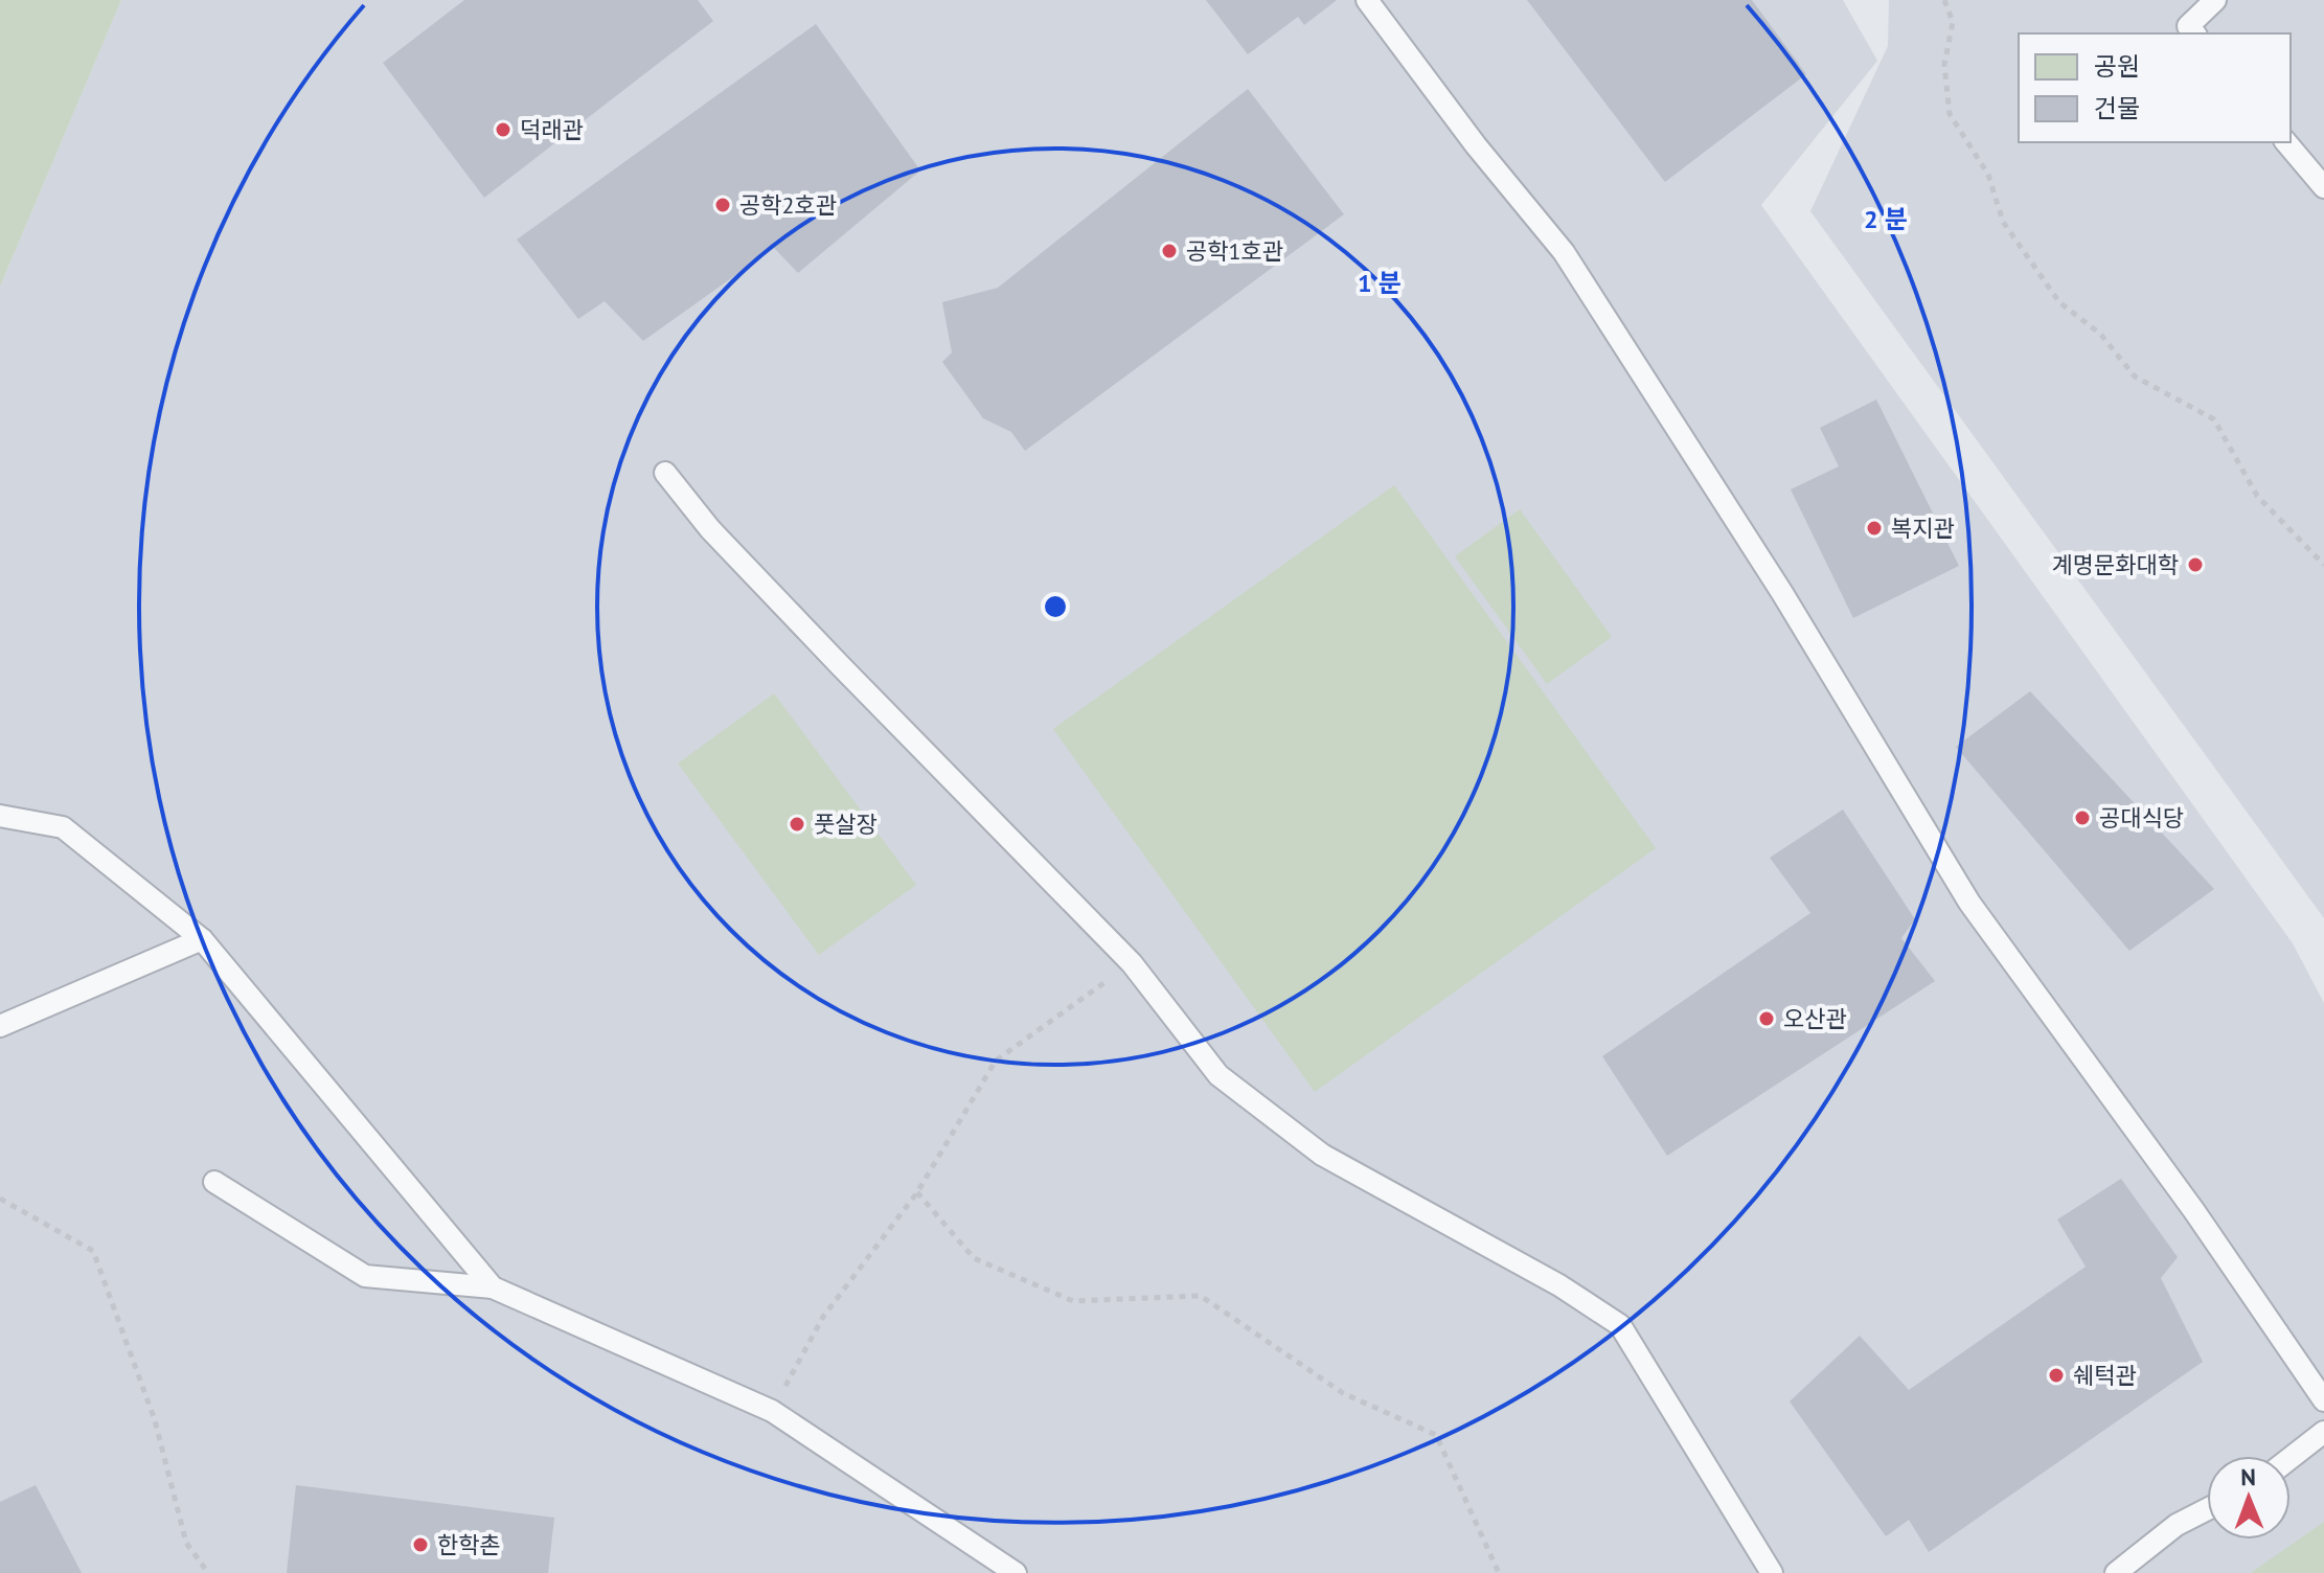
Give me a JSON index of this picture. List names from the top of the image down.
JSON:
{
  "places": [
    "덕래관",
    "공학2호관",
    "공학1호관",
    "복지관",
    "계명문화대학",
    "공대식당",
    "풋살장",
    "오산관",
    "쉐턱관",
    "한학촌"
  ],
  "legend": ["공원", "건물"],
  "north": "top",
  "rings": ["2 분", "1 분"]
}
